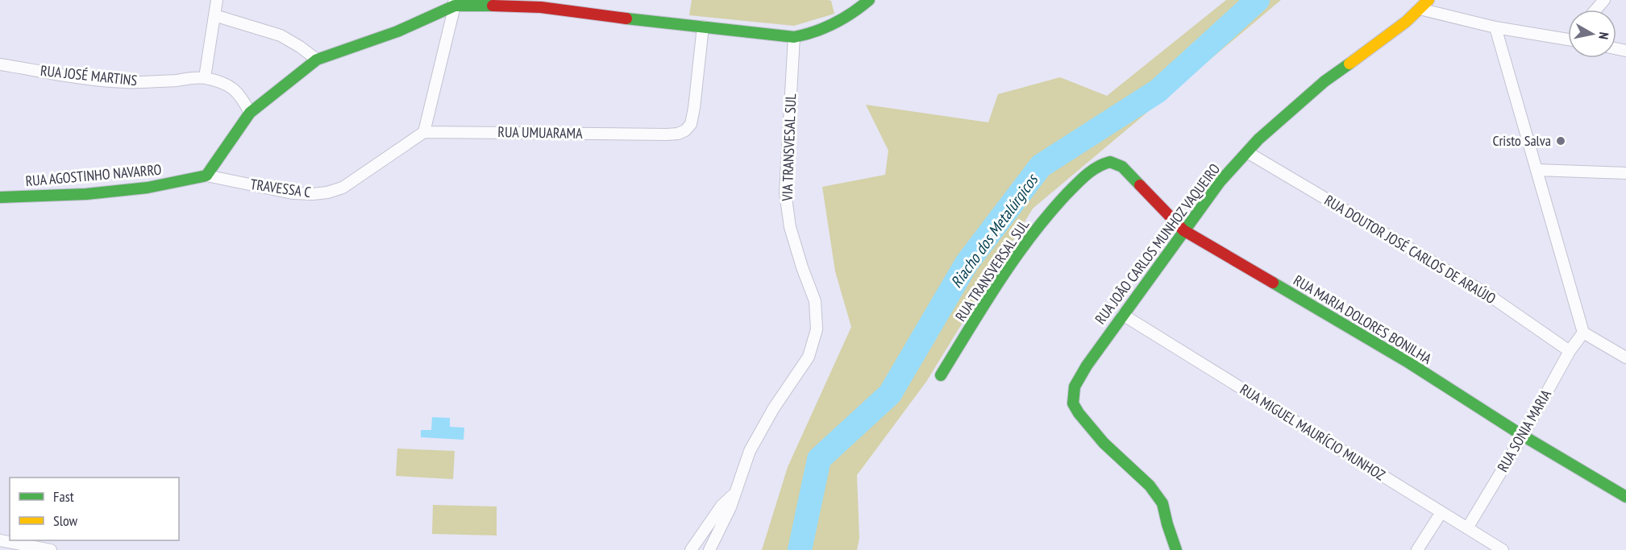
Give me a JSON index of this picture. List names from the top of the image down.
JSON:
{
  "streets": {
    "street": [
      "RUA JOSÉ MARTINS",
      "RUA UMUARAMA",
      "VIA TRANSVESAL SUL",
      "RUA AGOSTINHO NAVARRO",
      "TRAVESSA C",
      "RUA JOÃO CARLOS MUNHOZ VAQUEIRO",
      "RUA DOUTOR JOSÉ CARLOS DE ARAÚJO",
      "RUA TRANSVERSAL SUL",
      "RUA MARIA DOLORES BONILHA",
      "RUA SONIA MARIA",
      "RUA MIGUEL MAURÍCIO MUNHOZ"
    ]
  },
  "crossings": [
    ["RUA UMUARAMA", "TRAVESSA C"],
    ["RUA AGOSTINHO NAVARRO", "TRAVESSA C"],
    ["RUA JOÃO CARLOS MUNHOZ VAQUEIRO", "RUA DOUTOR JOSÉ CARLOS DE ARAÚJO"],
    ["RUA JOÃO CARLOS MUNHOZ VAQUEIRO", "RUA MARIA DOLORES BONILHA"],
    ["RUA JOÃO CARLOS MUNHOZ VAQUEIRO", "RUA MIGUEL MAURÍCIO MUNHOZ"],
    ["RUA DOUTOR JOSÉ CARLOS DE ARAÚJO", "RUA SONIA MARIA"],
    ["RUA TRANSVERSAL SUL", "RUA MARIA DOLORES BONILHA"],
    ["RUA MARIA DOLORES BONILHA", "RUA SONIA MARIA"],
    ["RUA SONIA MARIA", "RUA MIGUEL MAURÍCIO MUNHOZ"]
  ],
  "water": ["Riacho dos Metalúrgicos"],
  "places": ["Cristo Salva"],
  "legend": ["Fast", "Slow"],
  "north": "right"
}
